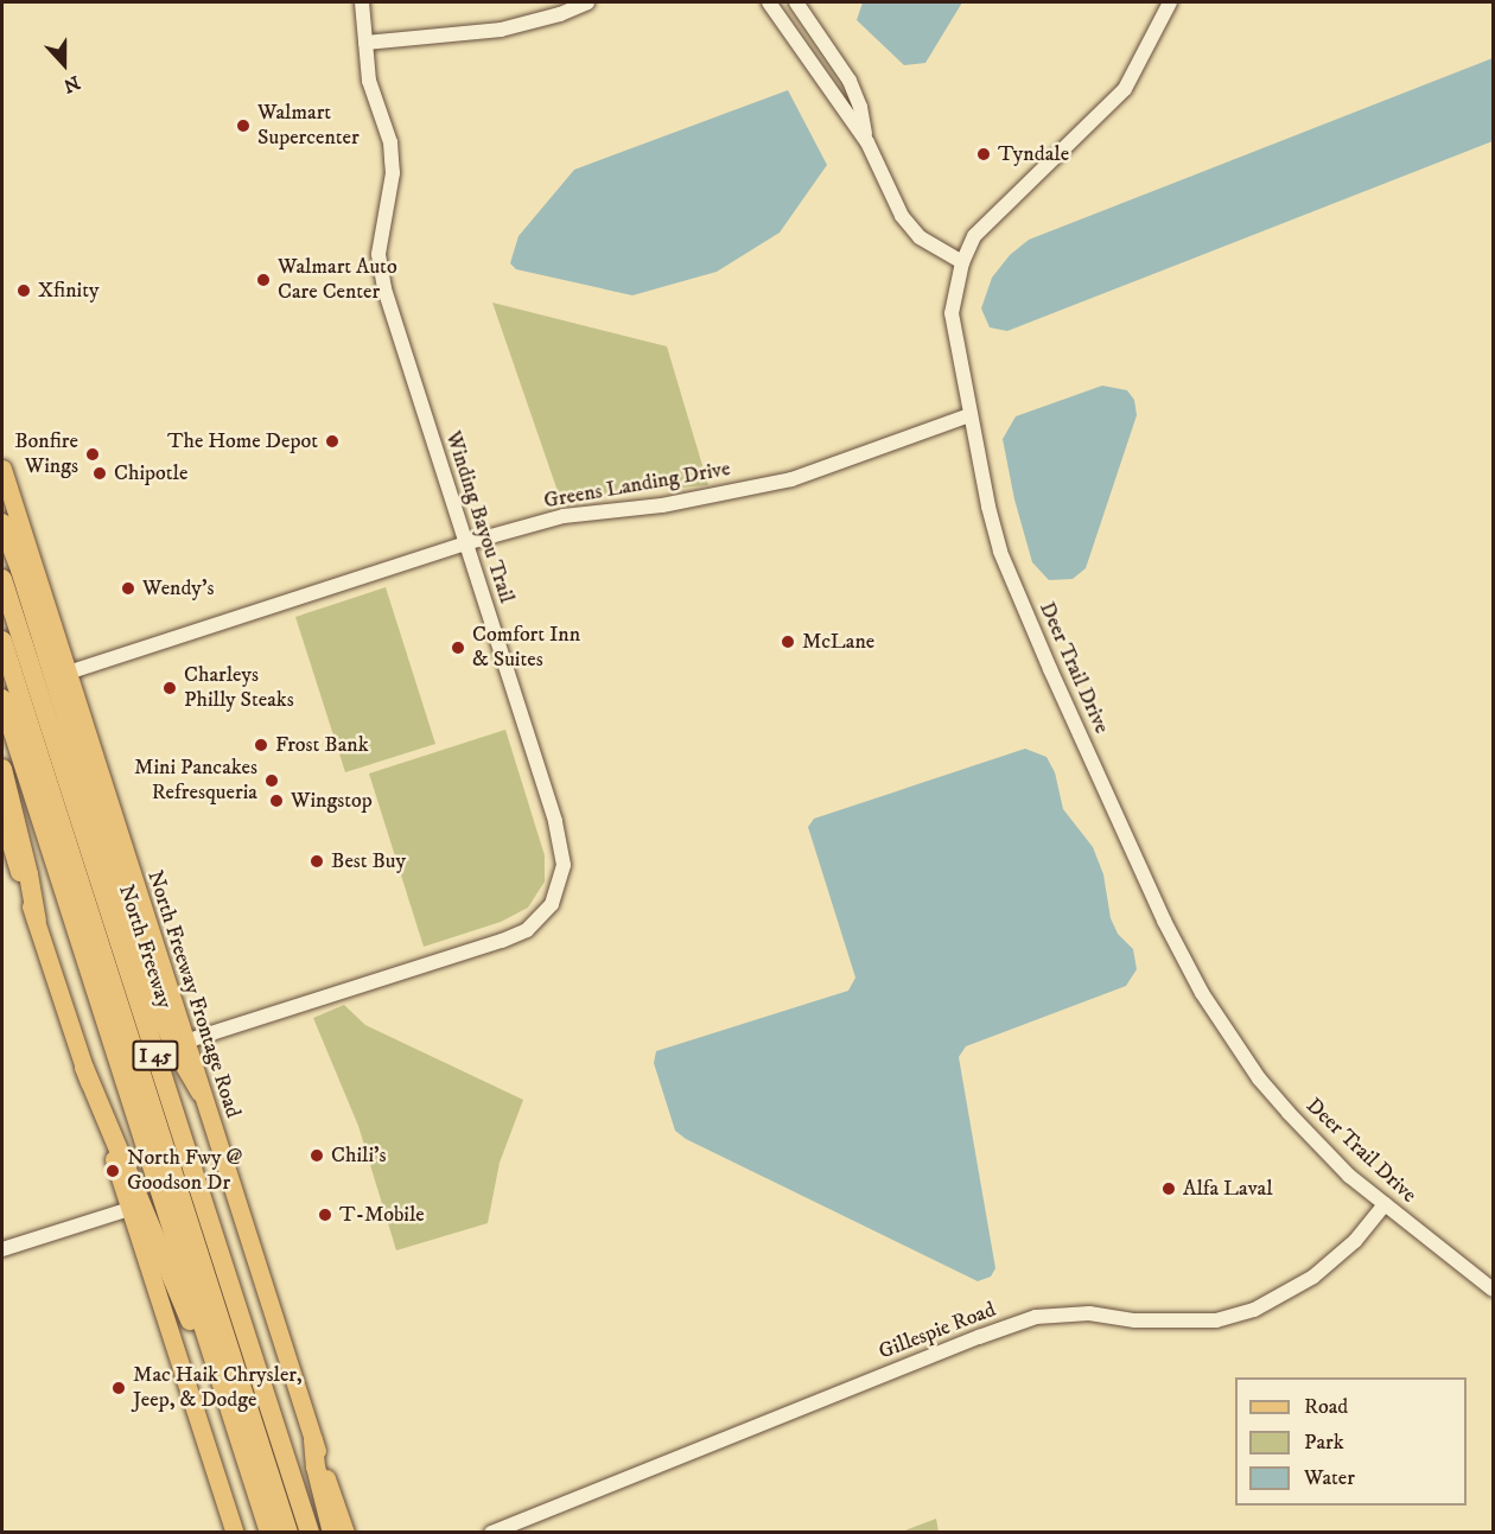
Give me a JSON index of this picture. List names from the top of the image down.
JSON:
{
  "streets": {
    "highway": ["North Freeway", "I 45"],
    "main road": ["North Freeway Frontage Road"],
    "street": [
      "Greens Landing Drive",
      "Winding Bayou Trail",
      "Deer Trail Drive",
      "Gillespie Road"
    ]
  },
  "crossings": [
    ["Greens Landing Drive", "Winding Bayou Trail"],
    ["Greens Landing Drive", "Deer Trail Drive"],
    ["Greens Landing Drive", "North Freeway Frontage Road"],
    ["Winding Bayou Trail", "North Freeway Frontage Road"],
    ["Deer Trail Drive", "Gillespie Road"]
  ],
  "places": [
    "Walmart Supercenter",
    "Tyndale",
    "Walmart Auto Care Center",
    "Xfinity",
    "The Home Depot",
    "Bonfire Wings",
    "Chipotle",
    "Wendy's",
    "McLane",
    "Comfort Inn & Suites",
    "Charleys Philly Steaks",
    "Frost Bank",
    "Mini Pancakes Refresqueria",
    "Wingstop",
    "Best Buy",
    "Chili's",
    "North Fwy @ Goodson Dr",
    "Alfa Laval",
    "T-Mobile",
    "Mac Haik Chrysler, Jeep, & Dodge"
  ],
  "legend": ["Road", "Park", "Water"],
  "north": "bottom"
}
